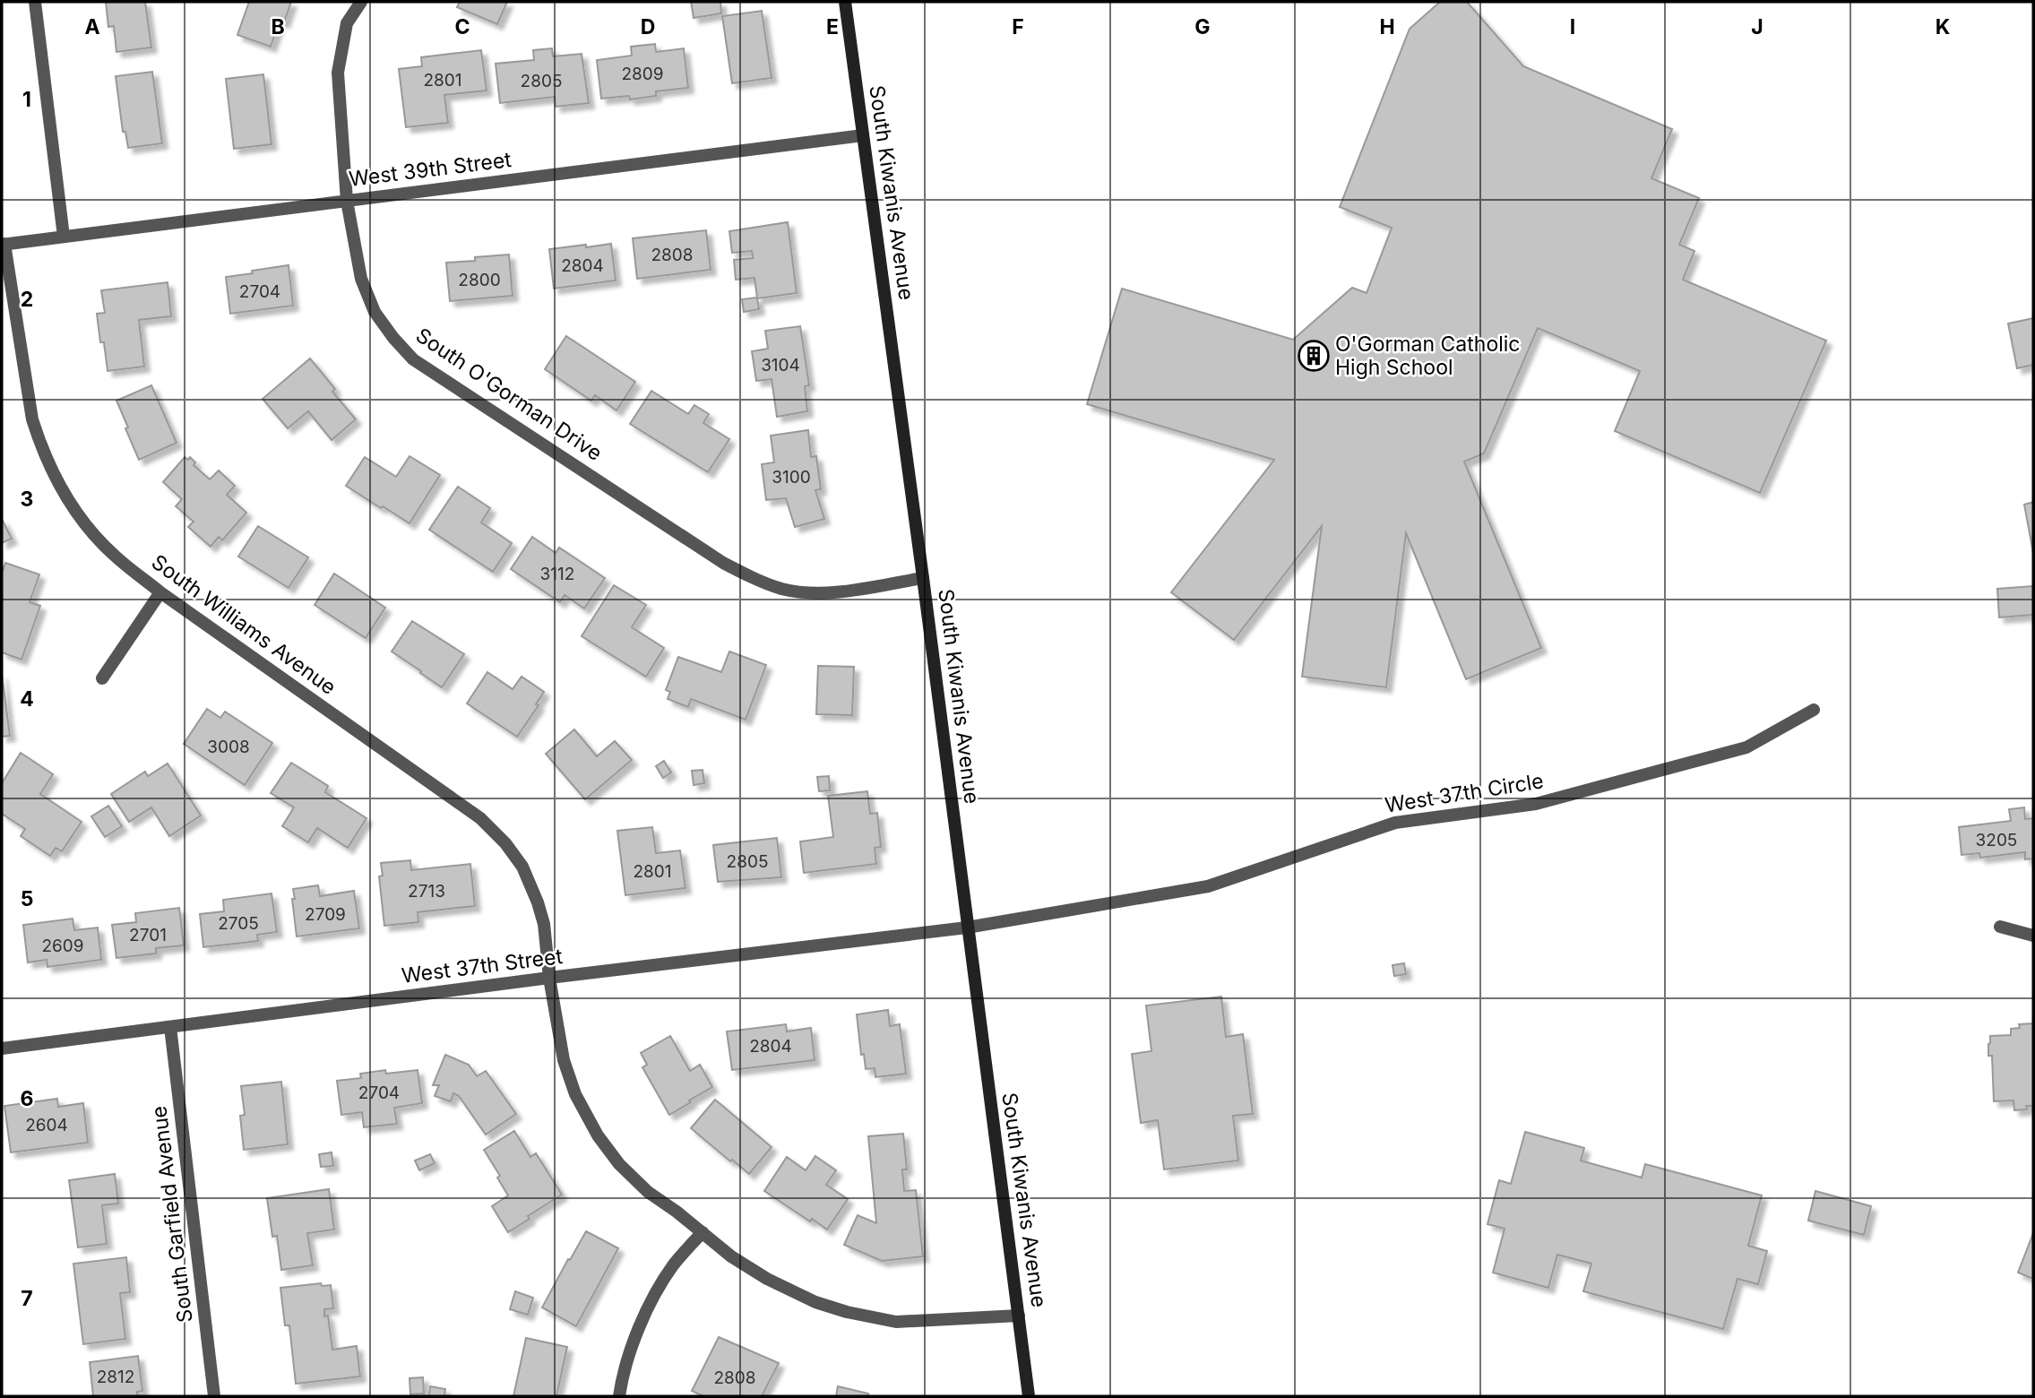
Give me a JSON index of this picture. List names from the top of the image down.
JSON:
{
  "streets": {
    "main road": ["South Kiwanis Avenue"],
    "street": [
      "West 39th Street",
      "South O'Gorman Drive",
      "South Williams Avenue",
      "West 37th Circle",
      "West 37th Street",
      "South Garfield Avenue"
    ]
  },
  "crossings": [
    ["West 39th Street", "South Kiwanis Avenue"],
    ["West 39th Street", "South O'Gorman Drive"],
    ["West 39th Street", "South Williams Avenue"],
    ["South Kiwanis Avenue", "South O'Gorman Drive"],
    ["South Kiwanis Avenue", "South Williams Avenue"],
    ["South Kiwanis Avenue", "West 37th Circle"],
    ["South Kiwanis Avenue", "West 37th Street"],
    ["South Williams Avenue", "West 37th Street"],
    ["West 37th Circle", "West 37th Street"],
    ["West 37th Street", "South Garfield Avenue"]
  ],
  "places": {
    "building": ["O'Gorman Catholic High School"]
  },
  "house_numbers": [
    "2809",
    "2801",
    "2805",
    "2808",
    "2804",
    "2800",
    "2704",
    "3104",
    "3100",
    "3112",
    "3008",
    "3205",
    "2805",
    "2801",
    "2713",
    "2709",
    "2705",
    "2701",
    "2609",
    "2804",
    "2704",
    "2604",
    "2812",
    "2808"
  ],
  "grid": {
    "columns": [
      "A",
      "B",
      "C",
      "D",
      "E",
      "F",
      "G",
      "H",
      "I",
      "J",
      "K"
    ],
    "rows": [
      "1",
      "2",
      "3",
      "4",
      "5",
      "6",
      "7"
    ]
  }
}
